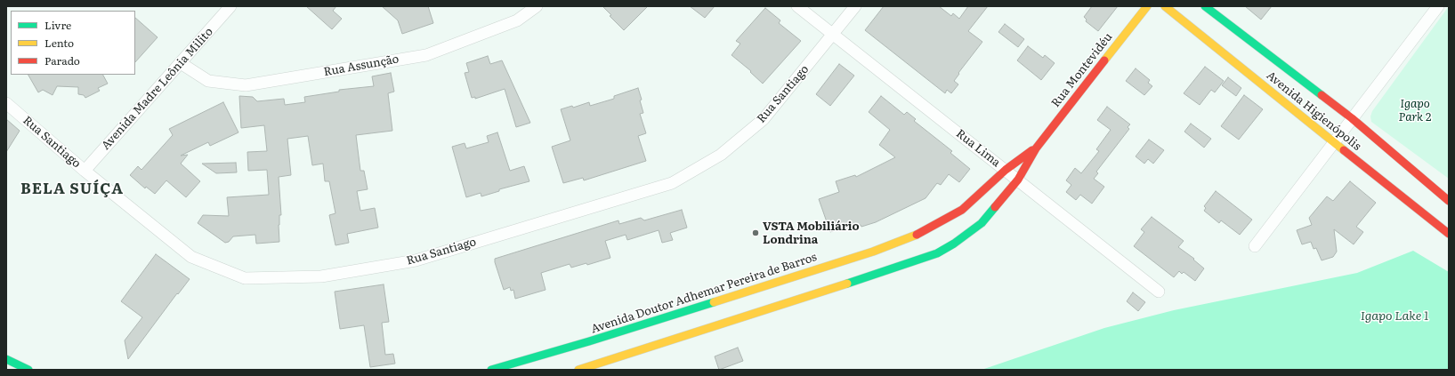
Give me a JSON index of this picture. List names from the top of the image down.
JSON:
{
  "streets": {
    "street": [
      "Rua Assunção",
      "Rua Montevidéu",
      "Avenida Madre Leônia Milito",
      "Rua Santiago",
      "Avenida Higienópolis",
      "Rua Lima",
      "Avenida Doutor Adhemar Pereira de Barros"
    ]
  },
  "crossings": [
    ["Rua Assunção", "Avenida Madre Leônia Milito"],
    ["Rua Montevidéu", "Rua Lima"],
    ["Rua Montevidéu", "Avenida Doutor Adhemar Pereira de Barros"],
    ["Avenida Madre Leônia Milito", "Rua Santiago"],
    ["Rua Santiago", "Rua Lima"],
    ["Rua Lima", "Avenida Doutor Adhemar Pereira de Barros"]
  ],
  "districts": ["BELA SUÍÇA"],
  "water": ["Igapo Lake 1"],
  "parks": ["Igapo Park 2"],
  "places": ["VSTA Mobiliário Londrina"],
  "legend": ["Livre", "Lento", "Parado"]
}
